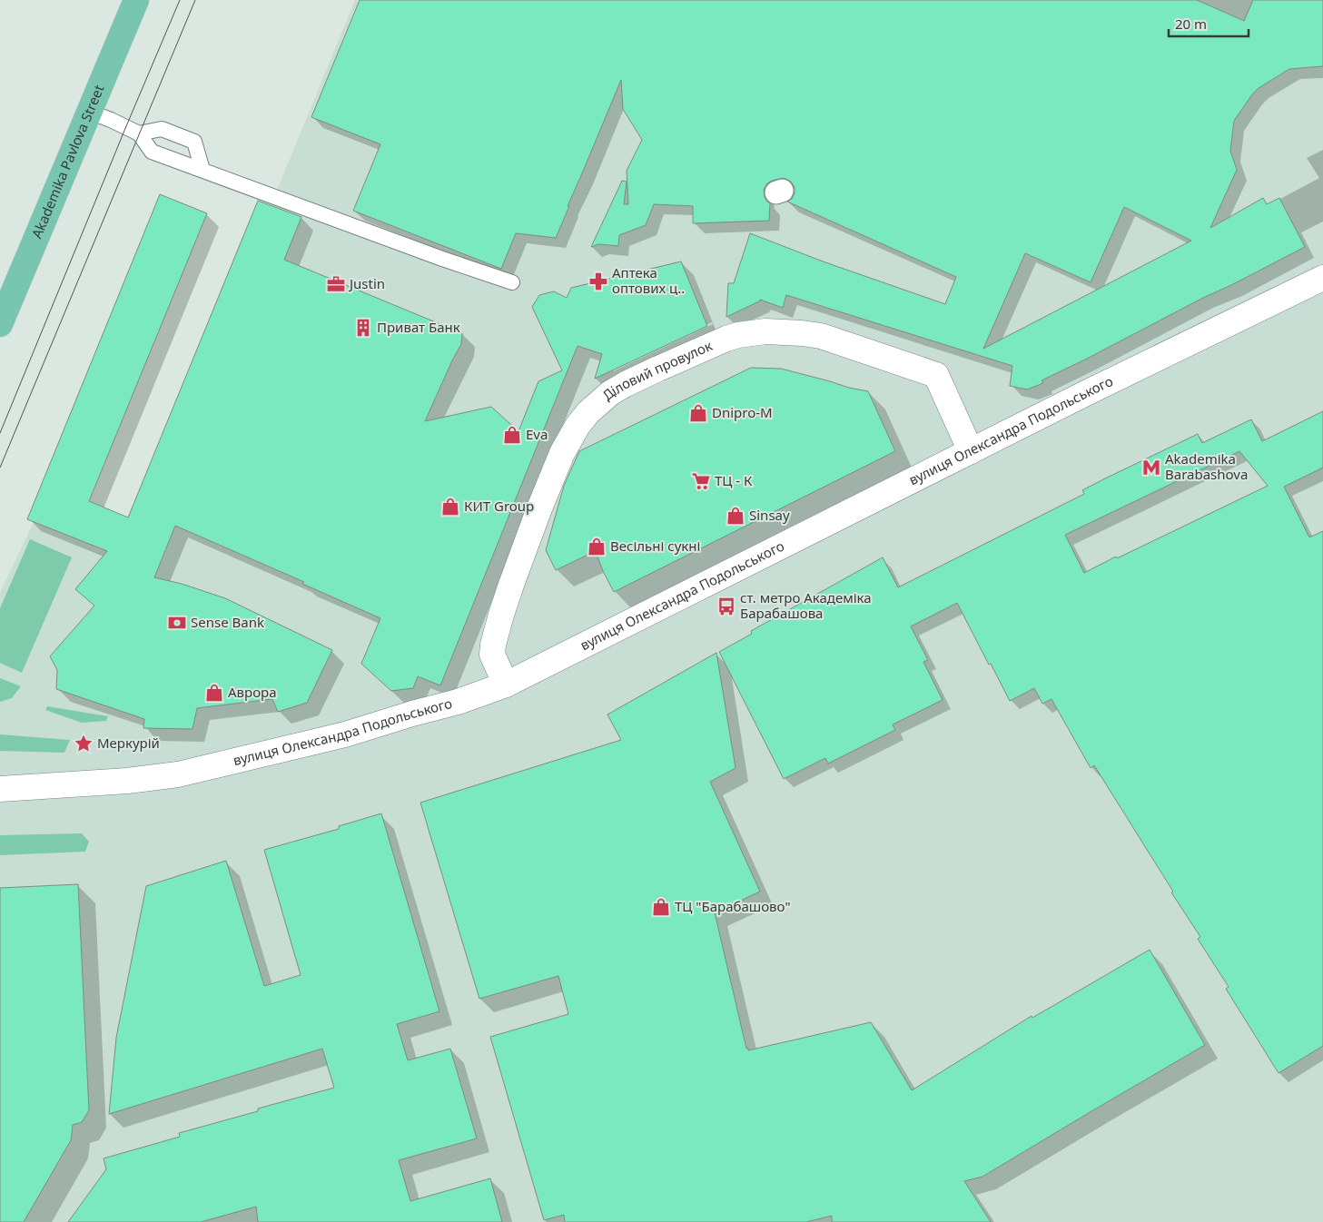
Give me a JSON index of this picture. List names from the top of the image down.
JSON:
{
  "streets": {
    "main road": ["Akademika Pavlova Street"],
    "street": ["Діловий провулок", "вулиця Олександра Подольського"]
  },
  "crossings": [
    ["Діловий провулок", "вулиця Олександра Подольського"]
  ],
  "places": {
    "pharmacy": ["Аптека оптових ц‥"],
    "office": ["Justin"],
    "building": ["Приват Банк"],
    "shop": [
      "Dnipro-M",
      "Eva",
      "КИТ Group",
      "Sinsay",
      "Весільні сукні",
      "Аврора",
      "ТЦ \"Барабашово\""
    ],
    "metro station": ["Akademіka Barabashova"],
    "supermarket": ["ТЦ - К"],
    "bus stop": ["ст. метро Академіка Барабашова"],
    "bank": ["Sense Bank"],
    "place": ["Меркурій"]
  },
  "scale_bar": "20 m"
}
